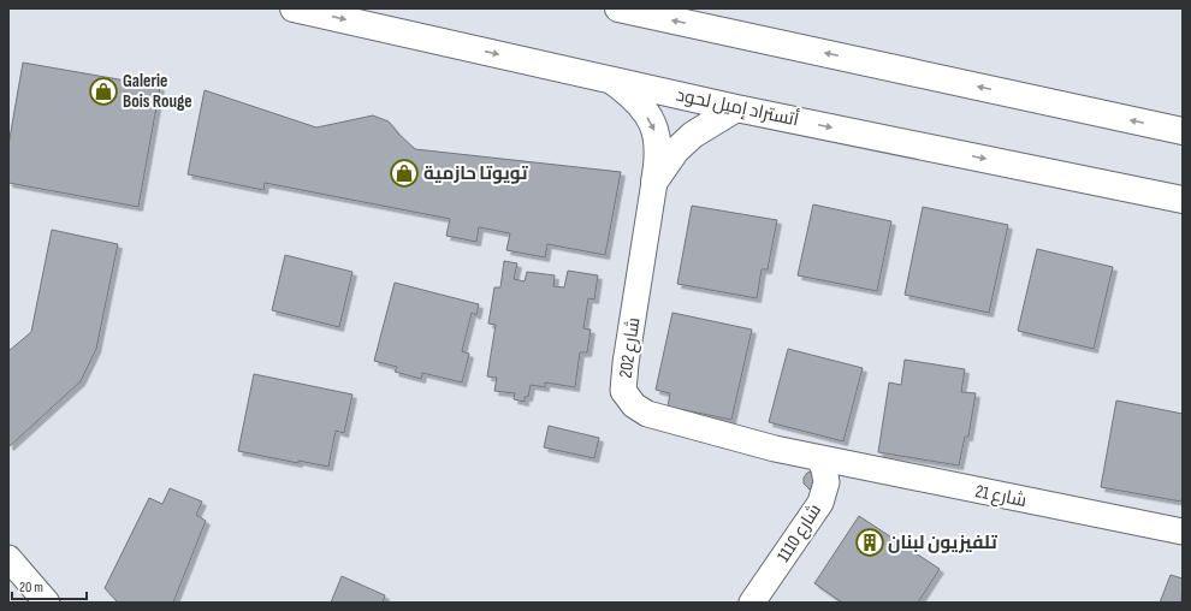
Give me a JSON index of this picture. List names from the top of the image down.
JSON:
{
  "streets": {
    "highway": ["أتستراد إميل لحود"],
    "street": ["شارع 202", "شارع 21", "شارع 1110"]
  },
  "crossings": [
    ["شارع 202", "شارع 21"],
    ["شارع 202", "شارع 1110"],
    ["شارع 21", "شارع 1110"]
  ],
  "places": {
    "shop": ["Galerie Bois Rouge", "تويوتا حازمية"],
    "building": ["تلفيزيون لبنان"]
  },
  "scale_bar": "20 m"
}
